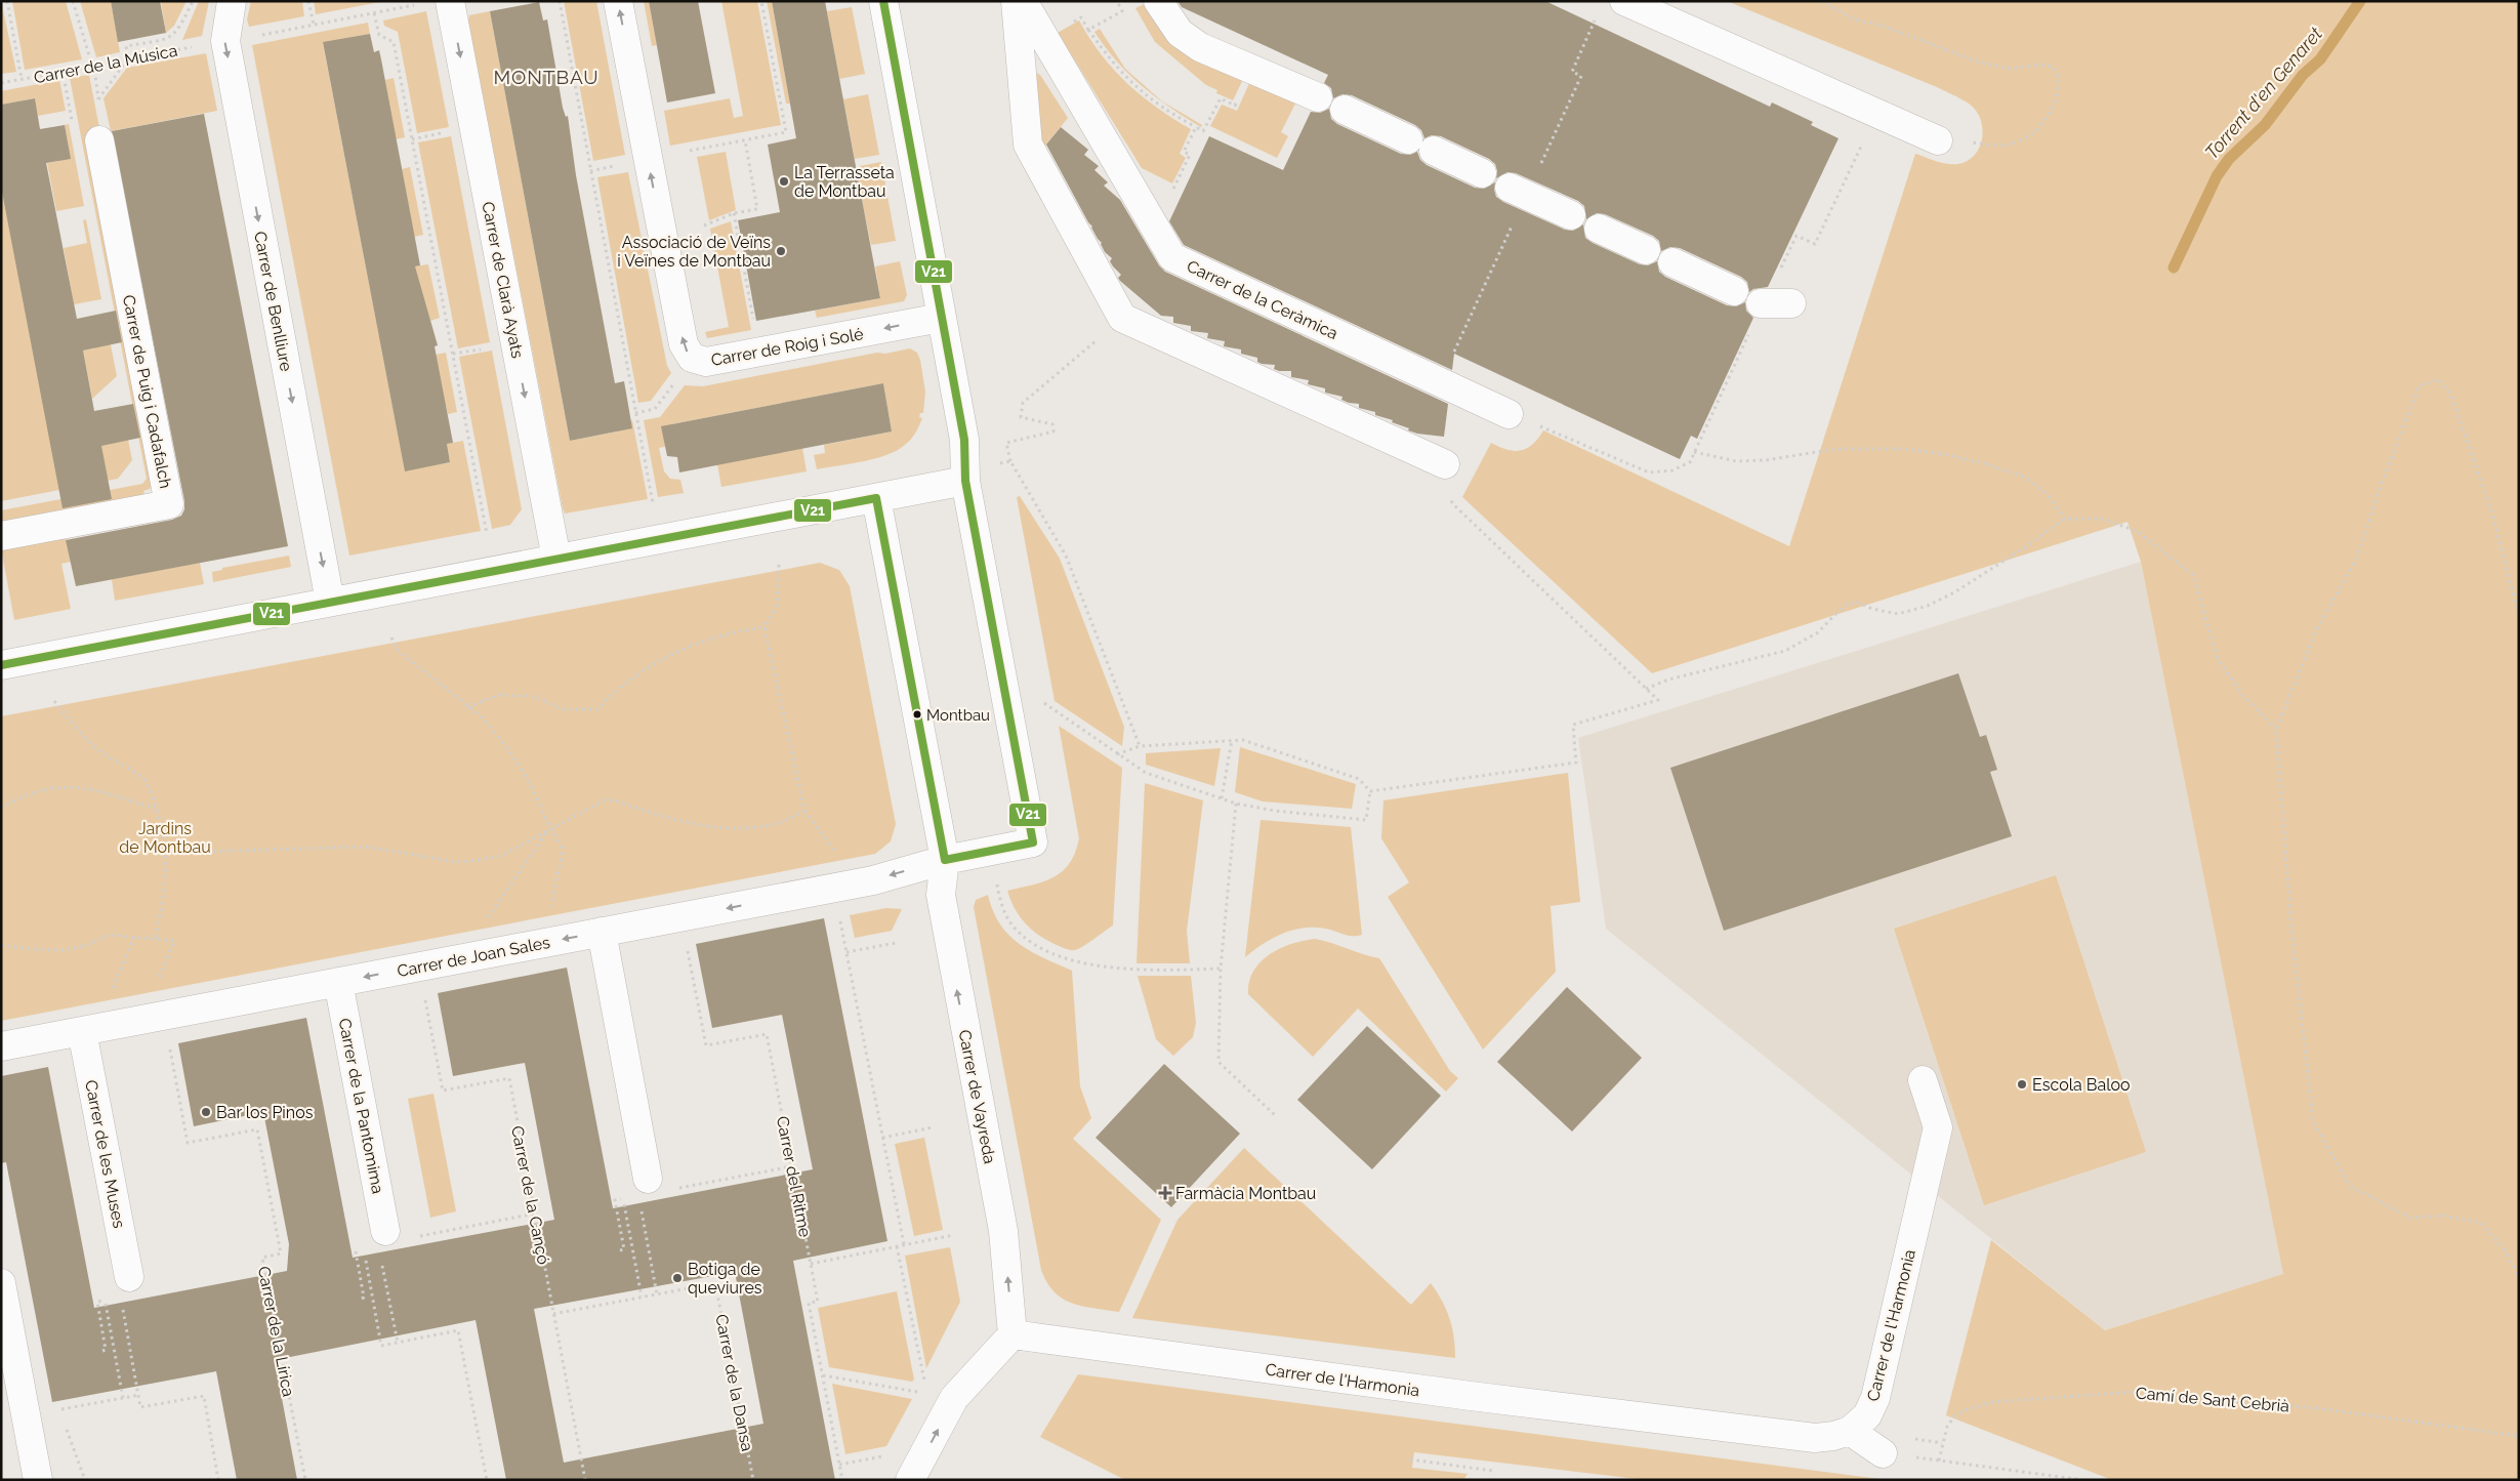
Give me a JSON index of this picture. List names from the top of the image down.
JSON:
{
  "streets": {
    "street": [
      "Carrer de Clarà Ayats",
      "Carrer de la Ceràmica",
      "Carrer de Benlliure",
      "Carrer de Roig i Solé",
      "Carrer de Puig i Cadafalch",
      "Carrer de Joan Sales",
      "Carrer de Vayreda",
      "Carrer de la Pantomima",
      "Carrer de les Muses",
      "Carrer de l'Harmonia"
    ],
    "path": [
      "Carrer de la Música",
      "Carrer del Ritme",
      "Carrer de la Cançó",
      "Carrer de la Lírica",
      "Carrer de la Dansa",
      "Camí de Sant Cebrià"
    ]
  },
  "crossings": [
    ["Carrer de Joan Sales", "Carrer de Vayreda"],
    ["Carrer de Joan Sales", "Carrer de la Pantomima"],
    ["Carrer de Joan Sales", "Carrer de les Muses"],
    ["Carrer de Vayreda", "Carrer de l'Harmonia"],
    ["Carrer de la Cançó", "Carrer de la Dansa"]
  ],
  "one_way": [
    "Carrer de Clarà Ayats",
    "Carrer de Benlliure",
    "Carrer de Joan Sales",
    "Carrer de Vayreda"
  ],
  "districts": ["MONTBAU"],
  "water": ["Torrent d'en Genaret"],
  "parks": ["Jardins de Montbau"],
  "places": {
    "other": [
      "La Terrasseta de Montbau",
      "Associació de Veïns i Veïnes de Montbau",
      "Montbau",
      "Escola Baloo",
      "Bar los Pinos",
      "Botiga de queviures"
    ],
    "health": ["Farmàcia Montbau"]
  },
  "lines": ["transit line V21"]
}
